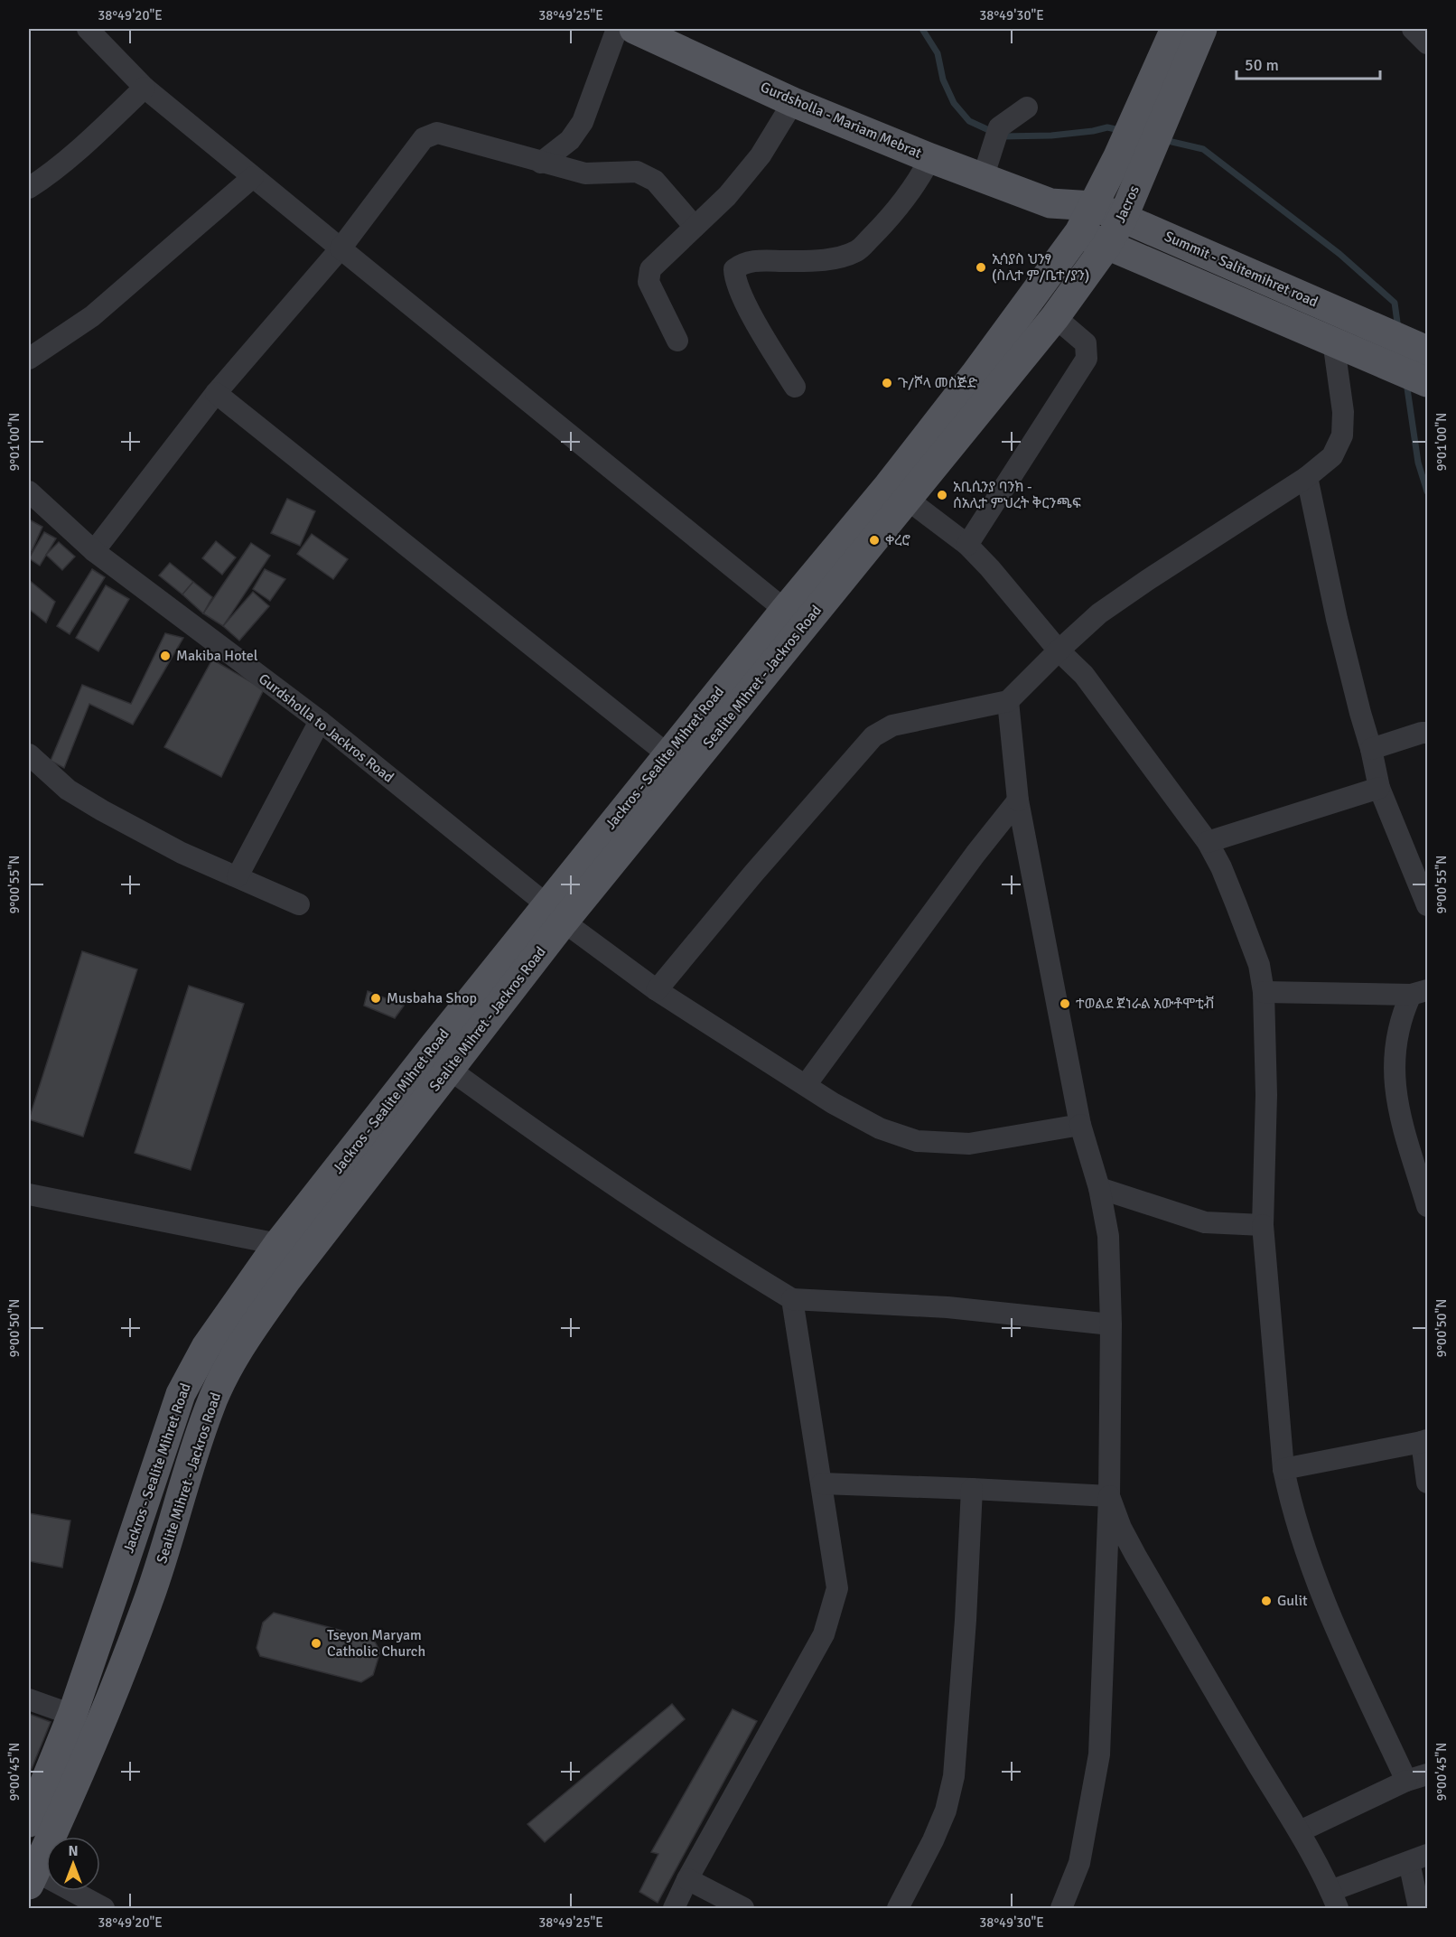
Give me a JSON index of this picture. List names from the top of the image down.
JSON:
{
  "streets": {
    "main road": [
      "Gurdsholla - Mariam Mebrat",
      "Jacros",
      "Summit - Salitemihret road",
      "Sealite Mihret - Jackros Road",
      "Jackros - Sealite Mihret Road"
    ],
    "street": ["Gurdsholla to Jackros Road"]
  },
  "crossings": [
    ["Gurdsholla - Mariam Mebrat", "Summit - Salitemihret road"],
    ["Jacros", "Summit - Salitemihret road"],
    ["Jacros", "Sealite Mihret - Jackros Road"],
    ["Jacros", "Jackros - Sealite Mihret Road"],
    ["Sealite Mihret - Jackros Road", "Gurdsholla to Jackros Road"],
    ["Sealite Mihret - Jackros Road", "Jackros - Sealite Mihret Road"],
    ["Gurdsholla to Jackros Road", "Jackros - Sealite Mihret Road"]
  ],
  "places": [
    "ኢሳያስ ህንፃ (ስሊተ ም/ቤተ/ያን)",
    "ጉ/ሾላ መስጅድ",
    "አቢሲንያ ባንክ - ሰአሊተ ምህረት ቅርንጫፍ",
    "ቀረሮ",
    "Makiba Hotel",
    "Musbaha Shop",
    "ተወልደ ጀነራል አውቶሞቲቭ",
    "Gulit",
    "Tseyon Maryam Catholic Church"
  ],
  "scale_bar": "50 m",
  "north": "top",
  "coordinates": [
    "38°49'20\"E",
    "38°49'25\"E",
    "38°49'30\"E",
    "9°01'00\"N",
    "9°00'55\"N",
    "9°00'50\"N",
    "9°00'45\"N"
  ]
}
